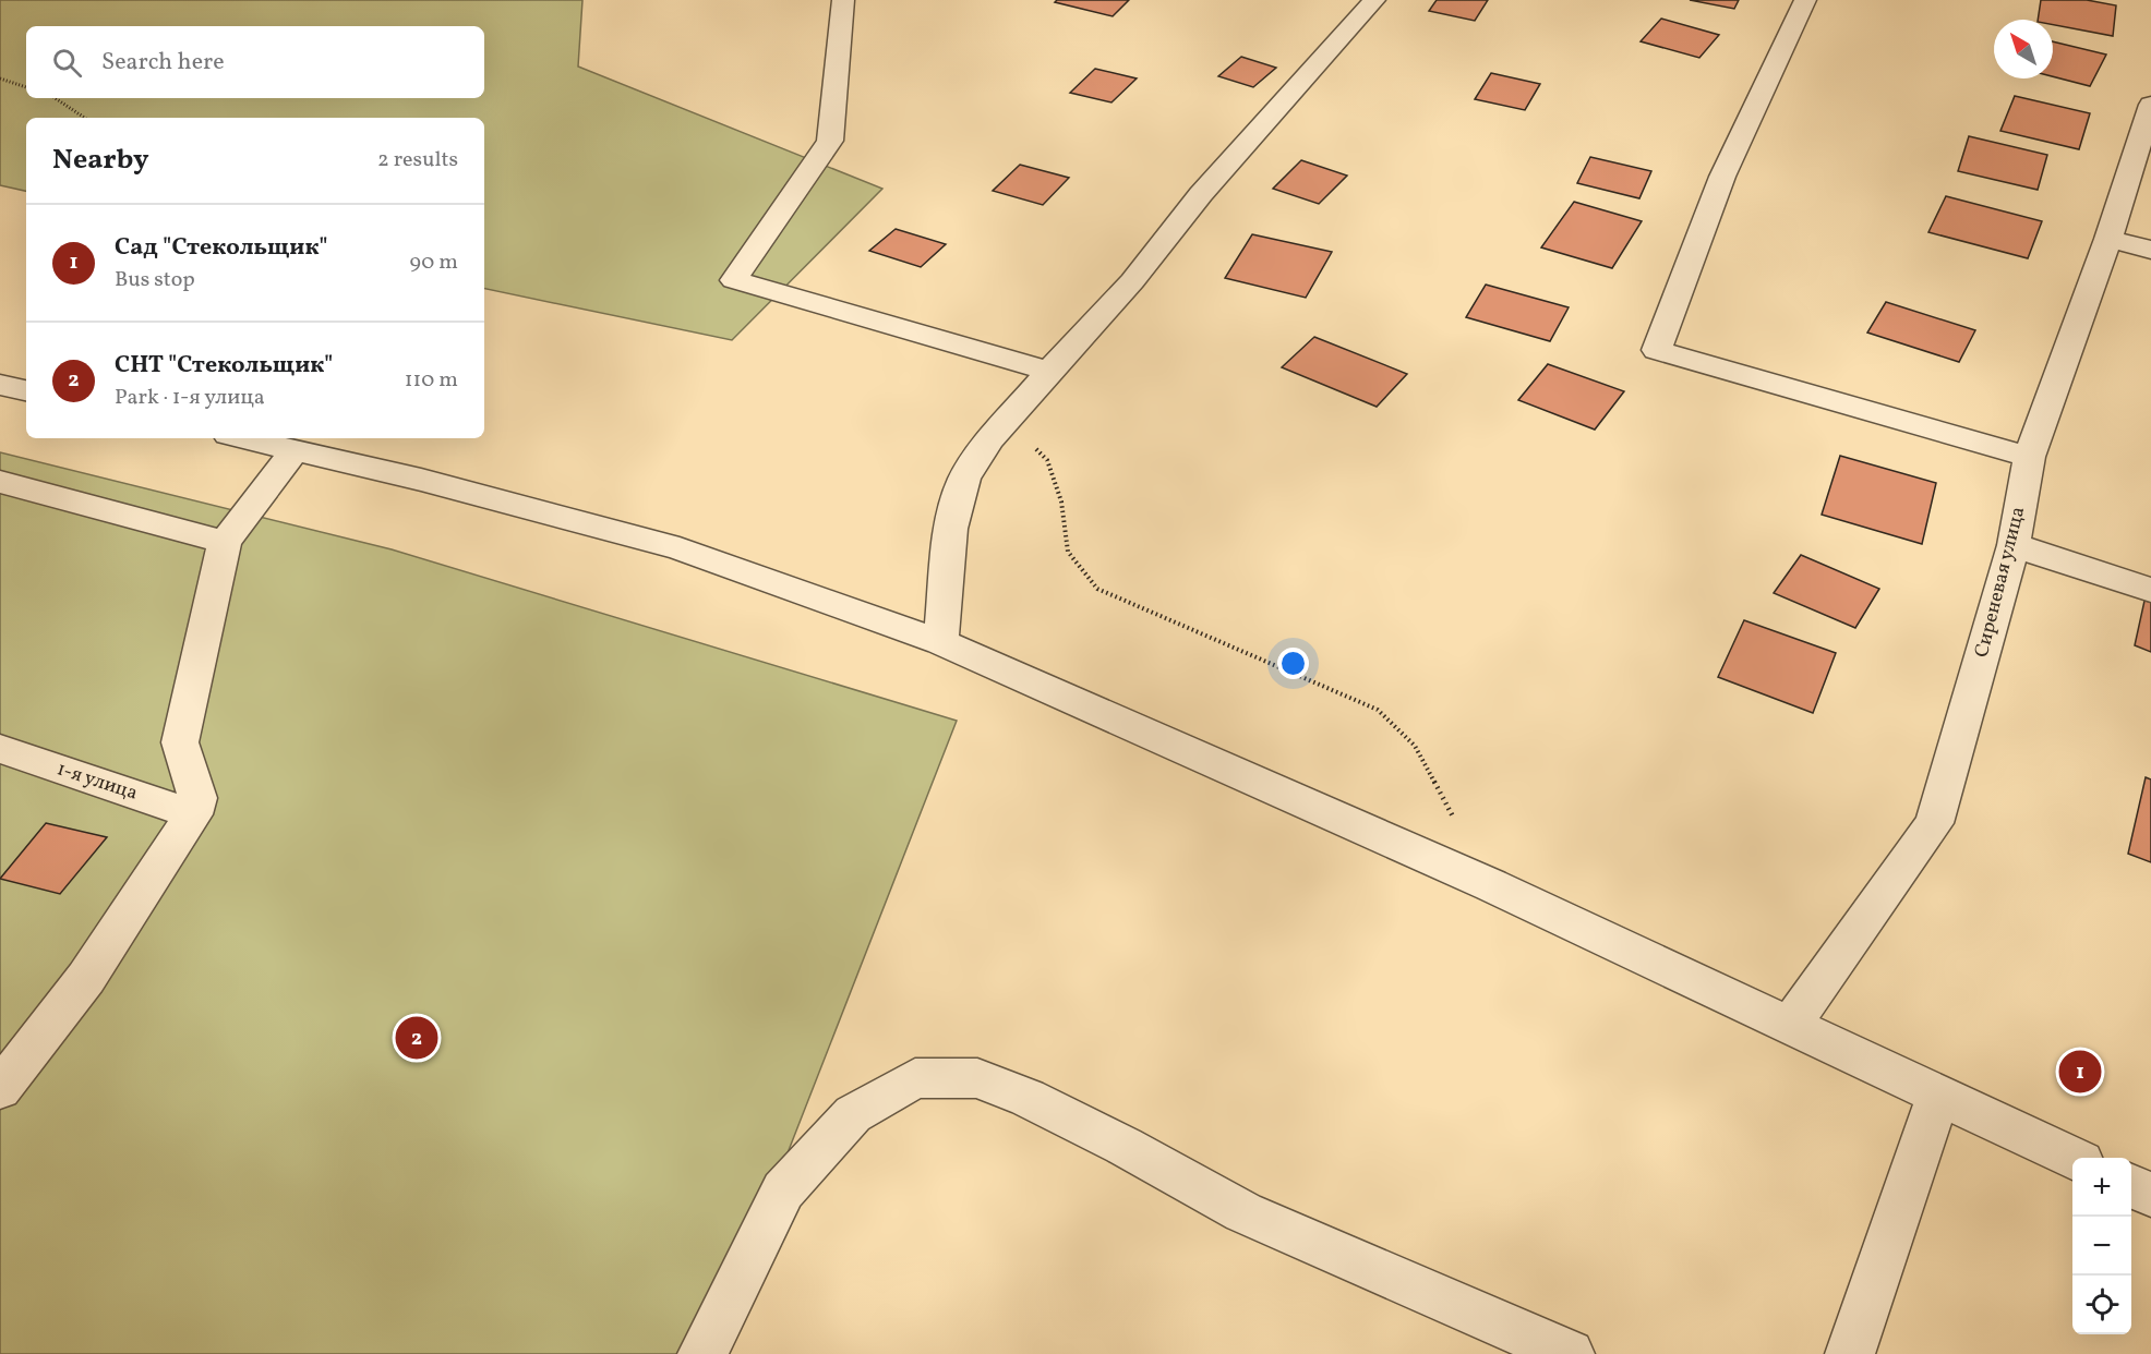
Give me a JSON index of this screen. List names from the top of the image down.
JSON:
{
  "streets": {
    "street": ["Сиреневая улица", "1-я улица"]
  },
  "north": "top left",
  "page": {
    "search": "Search here",
    "heading": ["Nearby", "2 results"],
    "list": [
      {
        "mark": "1",
        "name": "Сад \"Стекольщик\"",
        "note": "Bus stop",
        "value": "90 m"
      },
      {
        "mark": "2",
        "name": "СНТ \"Стекольщик\"",
        "note": "Park · 1-я улица",
        "value": "110 m"
      }
    ],
    "pins": ["2", "1"],
    "map_buttons": ["+", "−"]
  }
}
